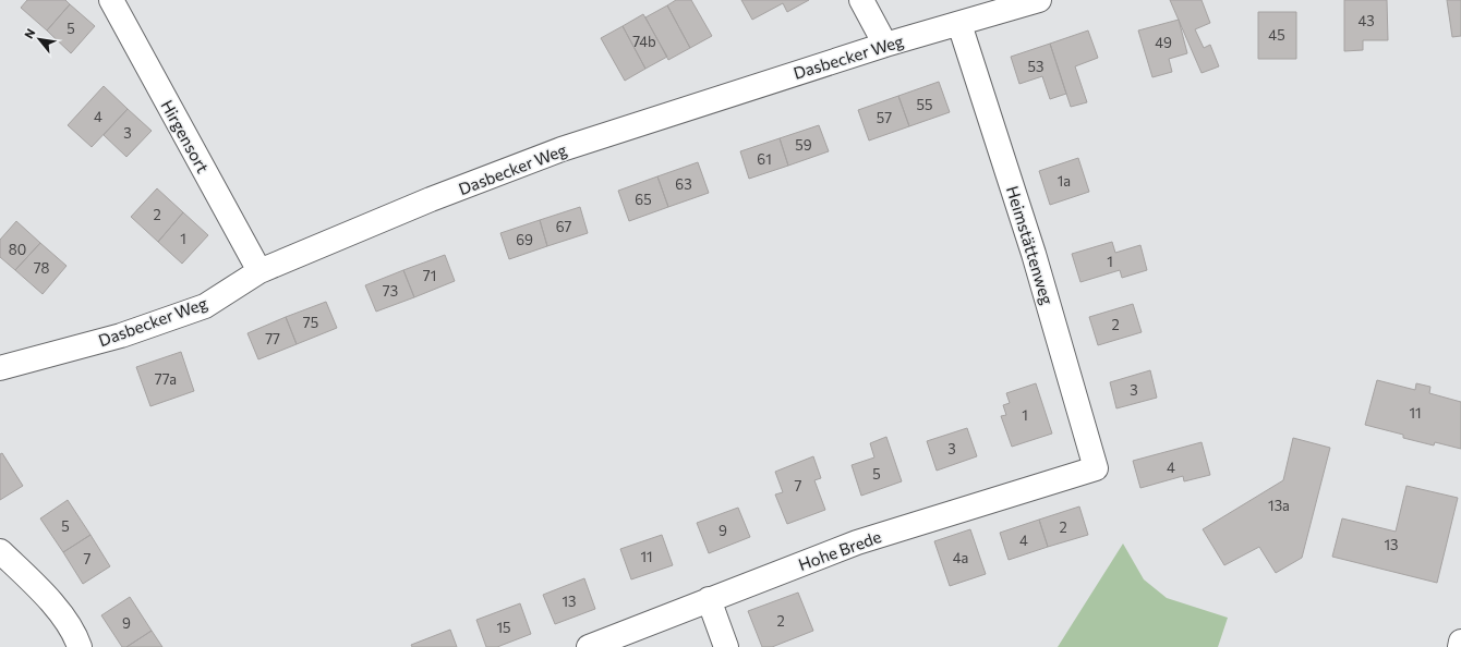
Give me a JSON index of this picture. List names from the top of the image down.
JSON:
{
  "streets": {
    "street": [
      "Dasbecker Weg",
      "Hirgensort",
      "Heimstättenweg",
      "Hohe Brede"
    ]
  },
  "crossings": [
    ["Dasbecker Weg", "Hirgensort"],
    ["Dasbecker Weg", "Heimstättenweg"],
    ["Heimstättenweg", "Hohe Brede"]
  ],
  "house_numbers": [
    "43",
    "5",
    "45",
    "74b",
    "49",
    "53",
    "55",
    "4",
    "57",
    "3",
    "59",
    "61",
    "1a",
    "63",
    "65",
    "2",
    "67",
    "1",
    "69",
    "80",
    "1",
    "78",
    "71",
    "73",
    "75",
    "2",
    "77",
    "77a",
    "3",
    "11",
    "1",
    "3",
    "4",
    "5",
    "7",
    "13a",
    "5",
    "2",
    "9",
    "4",
    "13",
    "11",
    "4a",
    "7",
    "13",
    "2",
    "9",
    "15"
  ],
  "north": "top left"
}
